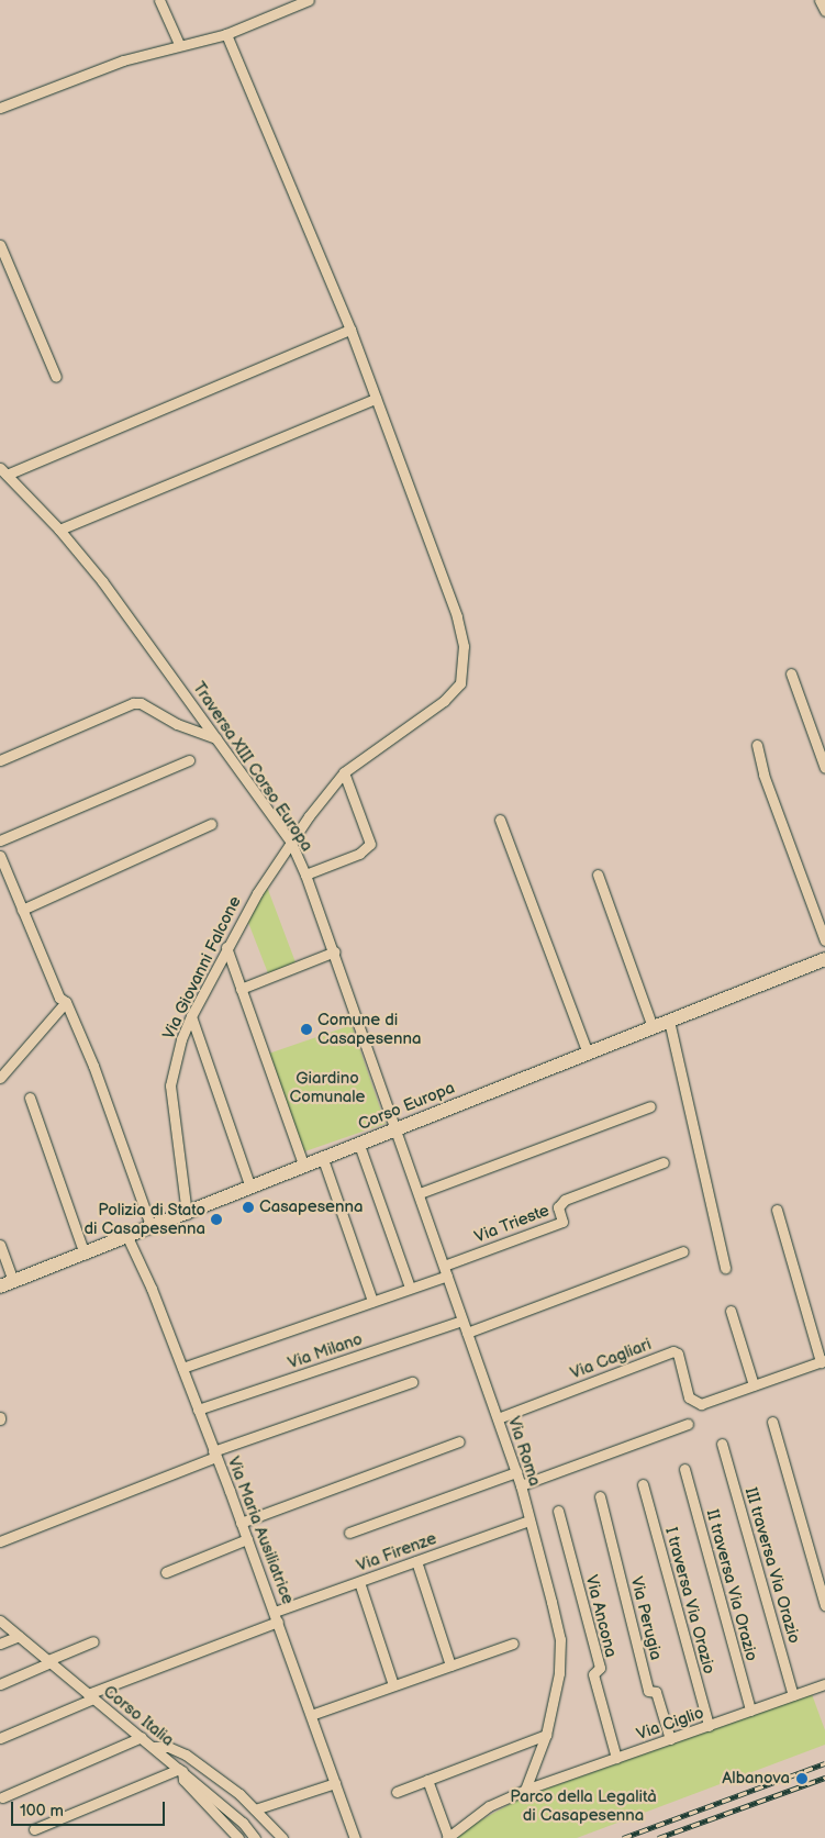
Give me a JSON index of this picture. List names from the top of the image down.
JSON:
{
  "streets": {
    "street": [
      "Traversa XIII Corso Europa",
      "Via Giovanni Falcone",
      "Corso Europa",
      "Via Trieste",
      "Via Milano",
      "Via Cagliari",
      "Via Roma",
      "Via Maria Ausiliatrice",
      "Via Firenze",
      "III traversa Via Orazio",
      "II traversa Via Orazio",
      "I traversa Via Orazio",
      "Via Ancona",
      "Via Perugia",
      "Corso Italia",
      "Via Ciglio"
    ]
  },
  "crossings": [
    ["Traversa XIII Corso Europa", "Via Giovanni Falcone"],
    ["Traversa XIII Corso Europa", "Corso Europa"],
    ["Traversa XIII Corso Europa", "Via Roma"],
    ["Via Giovanni Falcone", "Corso Europa"],
    ["Corso Europa", "Via Roma"],
    ["Corso Europa", "Via Maria Ausiliatrice"],
    ["Via Trieste", "Via Roma"],
    ["Via Milano", "Via Roma"],
    ["Via Milano", "Via Maria Ausiliatrice"],
    ["Via Cagliari", "Via Roma"],
    ["Via Roma", "Via Firenze"],
    ["Via Roma", "Via Ciglio"],
    ["Via Maria Ausiliatrice", "Via Firenze"],
    ["Via Firenze", "Corso Italia"],
    ["III traversa Via Orazio", "Via Ciglio"],
    ["II traversa Via Orazio", "Via Ciglio"],
    ["I traversa Via Orazio", "Via Ciglio"],
    ["Via Ancona", "Via Ciglio"],
    ["Via Perugia", "Via Ciglio"]
  ],
  "parks": ["Giardino Comunale", "Parco della Legalità di Casapesenna"],
  "places": [
    "Comune di Casapesenna",
    "Casapesenna",
    "Polizia di Stato di Casapesenna",
    "Albanova"
  ],
  "scale_bar": "100 m"
}
